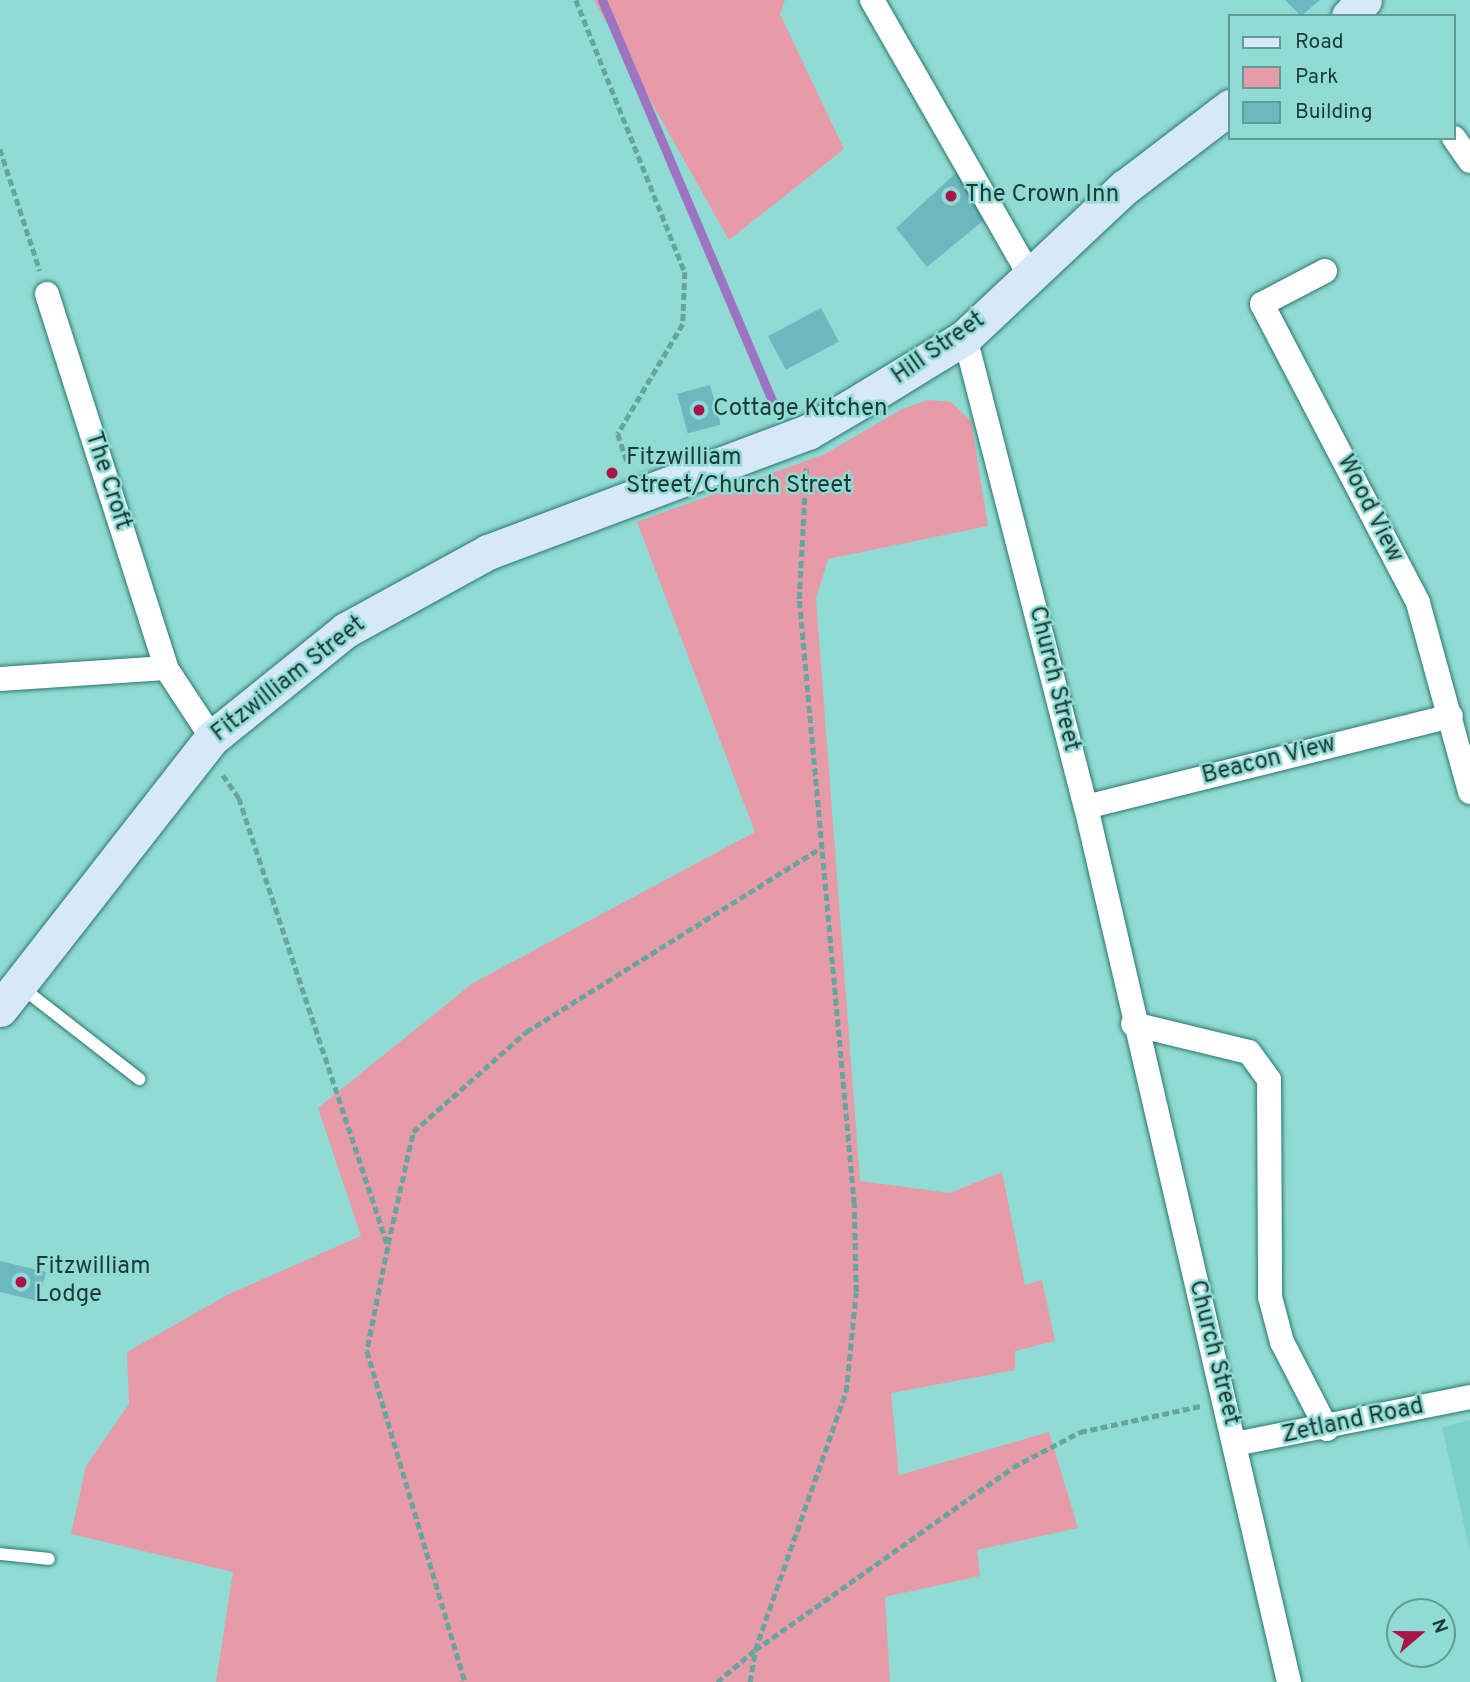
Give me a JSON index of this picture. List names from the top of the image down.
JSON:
{
  "streets": {
    "main road": ["Hill Street", "Fitzwilliam Street"],
    "street": [
      "The Croft",
      "Wood View",
      "Church Street",
      "Beacon View",
      "Zetland Road"
    ]
  },
  "crossings": [
    ["Hill Street", "Church Street"],
    ["Hill Street", "Fitzwilliam Street"],
    ["The Croft", "Fitzwilliam Street"],
    ["Wood View", "Beacon View"],
    ["Church Street", "Beacon View"],
    ["Church Street", "Zetland Road"]
  ],
  "places": [
    "The Crown Inn",
    "Cottage Kitchen",
    "Fitzwilliam Street/Church Street",
    "Fitzwilliam Lodge"
  ],
  "legend": ["Road", "Park", "Building"],
  "north": "right"
}
